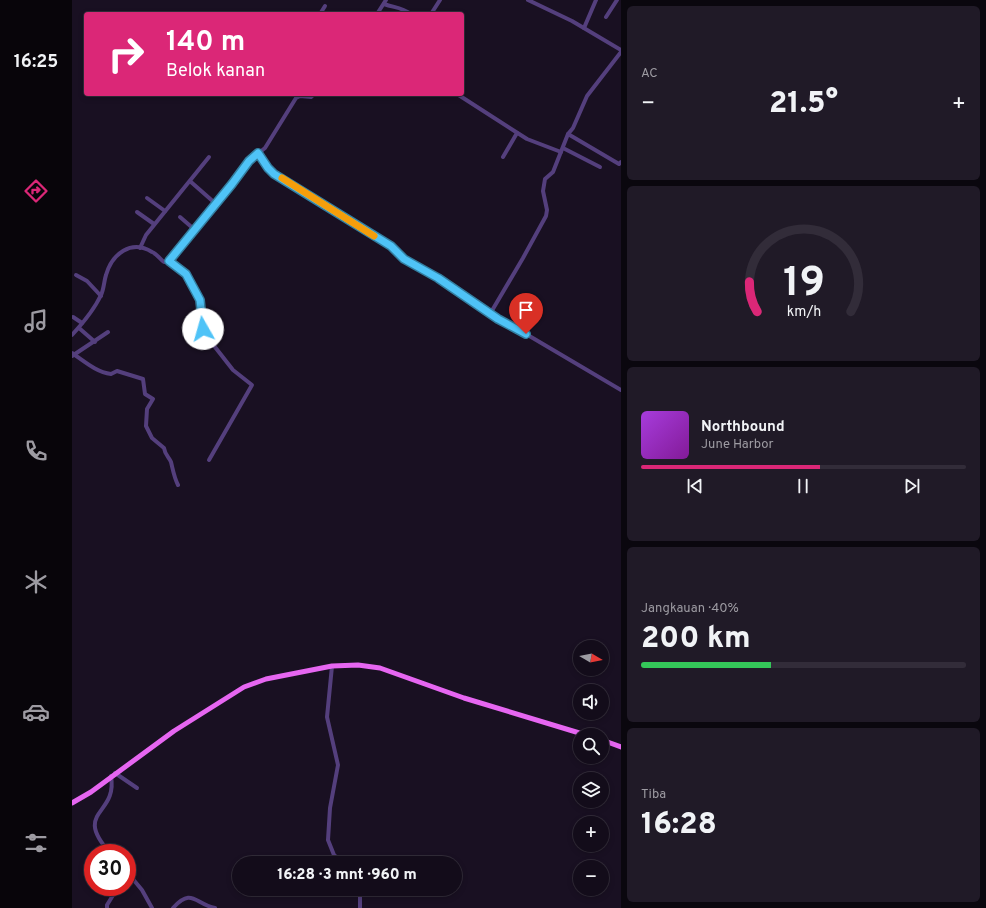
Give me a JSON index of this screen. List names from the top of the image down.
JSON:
{
  "north": "right",
  "page": {
    "tabs": "16:25",
    "tile": [
      "AC",
      ["Jangkauan · 40%", "200 km"],
      ["Tiba", "16:28"]
    ],
    "turn": ["140 m", "Belok kanan"],
    "heat": ["−", "21.5°", "+"],
    "song": ["Northbound", "June Harbor"],
    "map_buttons": ["+", "−"],
    "limit": "30",
    "trip": "16:28 · 3 mnt · 960 m",
    "gauge": ["19", "km/h"]
  }
}
